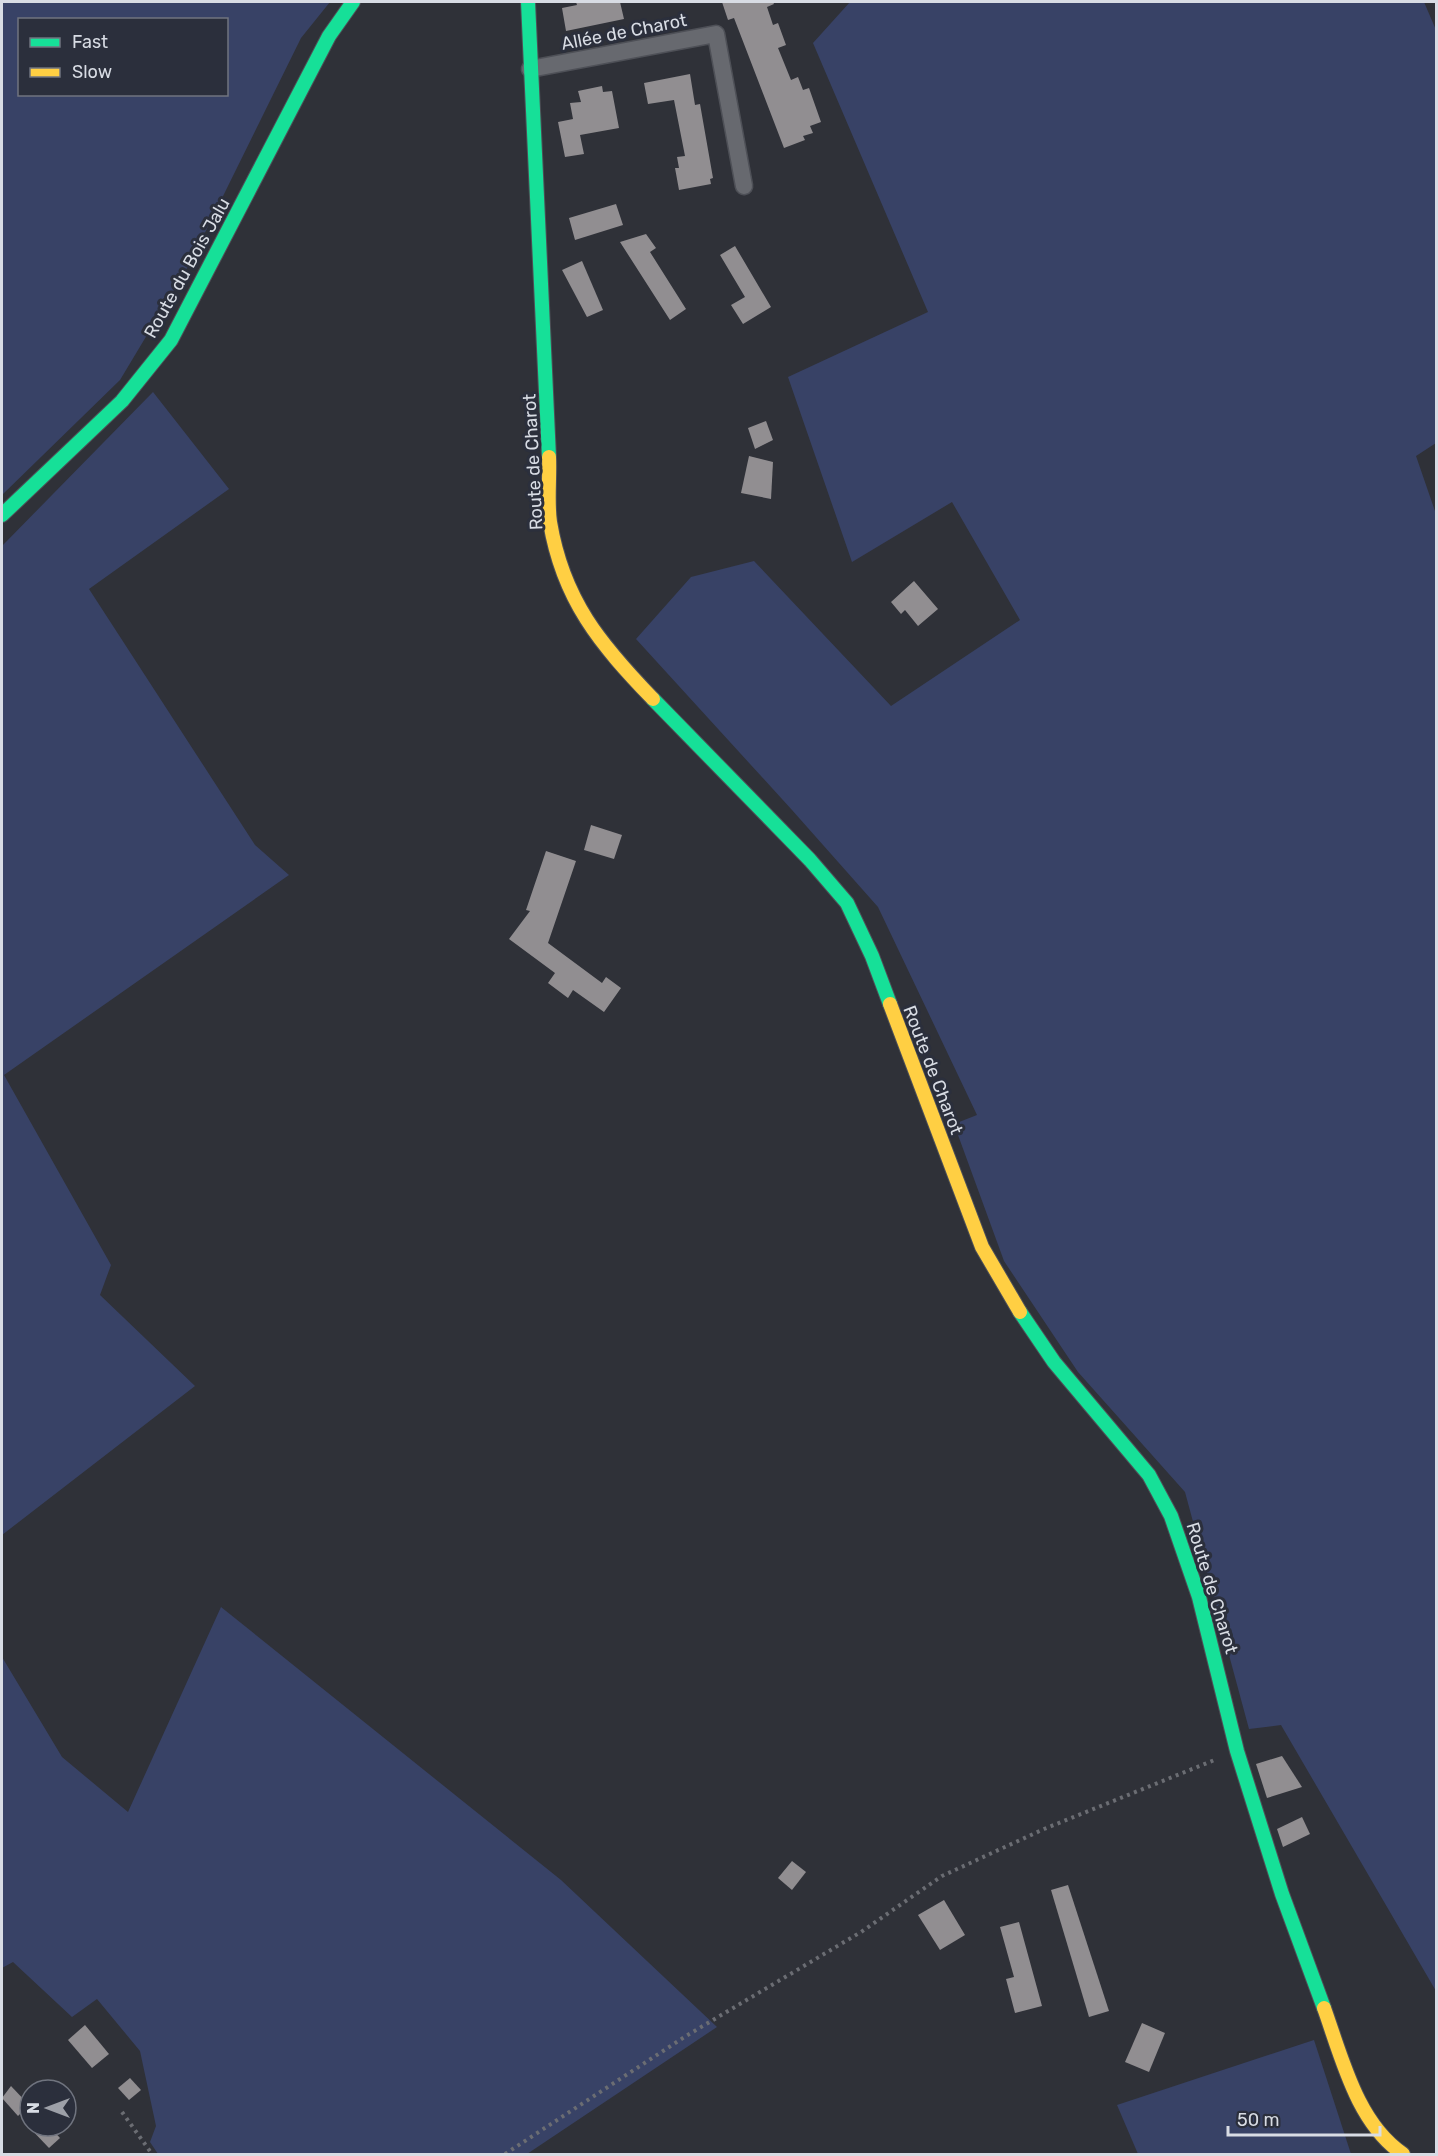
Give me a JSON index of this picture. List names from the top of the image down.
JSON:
{
  "streets": {
    "street": ["Allée de Charot", "Route du Bois Jalu", "Route de Charot"]
  },
  "crossings": [
    ["Allée de Charot", "Route de Charot"]
  ],
  "legend": ["Fast", "Slow"],
  "scale_bar": "50 m",
  "north": "left"
}
